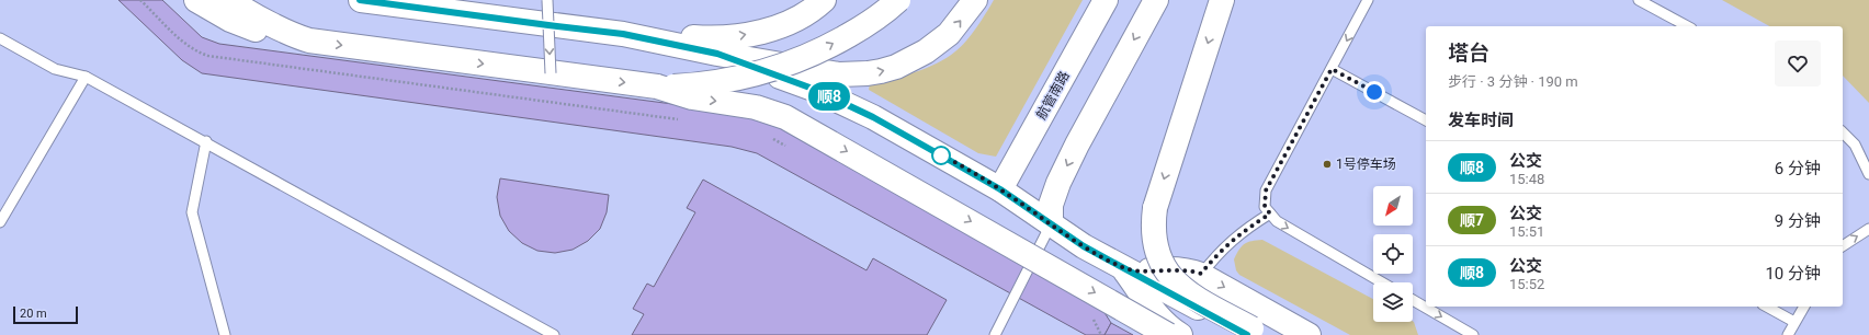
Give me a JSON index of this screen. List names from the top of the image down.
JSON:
{
  "streets": {
    "street": ["航管南路"]
  },
  "places": ["1号停车场"],
  "lines": ["bus line 顺8"],
  "scale_bar": "20 m",
  "north": "bottom left",
  "page": {
    "on_map": "顺8",
    "heading": [
      ["塔台", "步行 · 3 分钟 · 190 m"],
      "发车时间"
    ],
    "list": [
      {
        "mark": "顺8",
        "name": "公交",
        "note": "15:48",
        "value": "6 分钟"
      },
      {
        "mark": "顺7",
        "name": "公交",
        "note": "15:51",
        "value": "9 分钟"
      },
      {
        "mark": "顺8",
        "name": "公交",
        "note": "15:52",
        "value": "10 分钟"
      }
    ],
    "scale": "20 m"
  }
}
